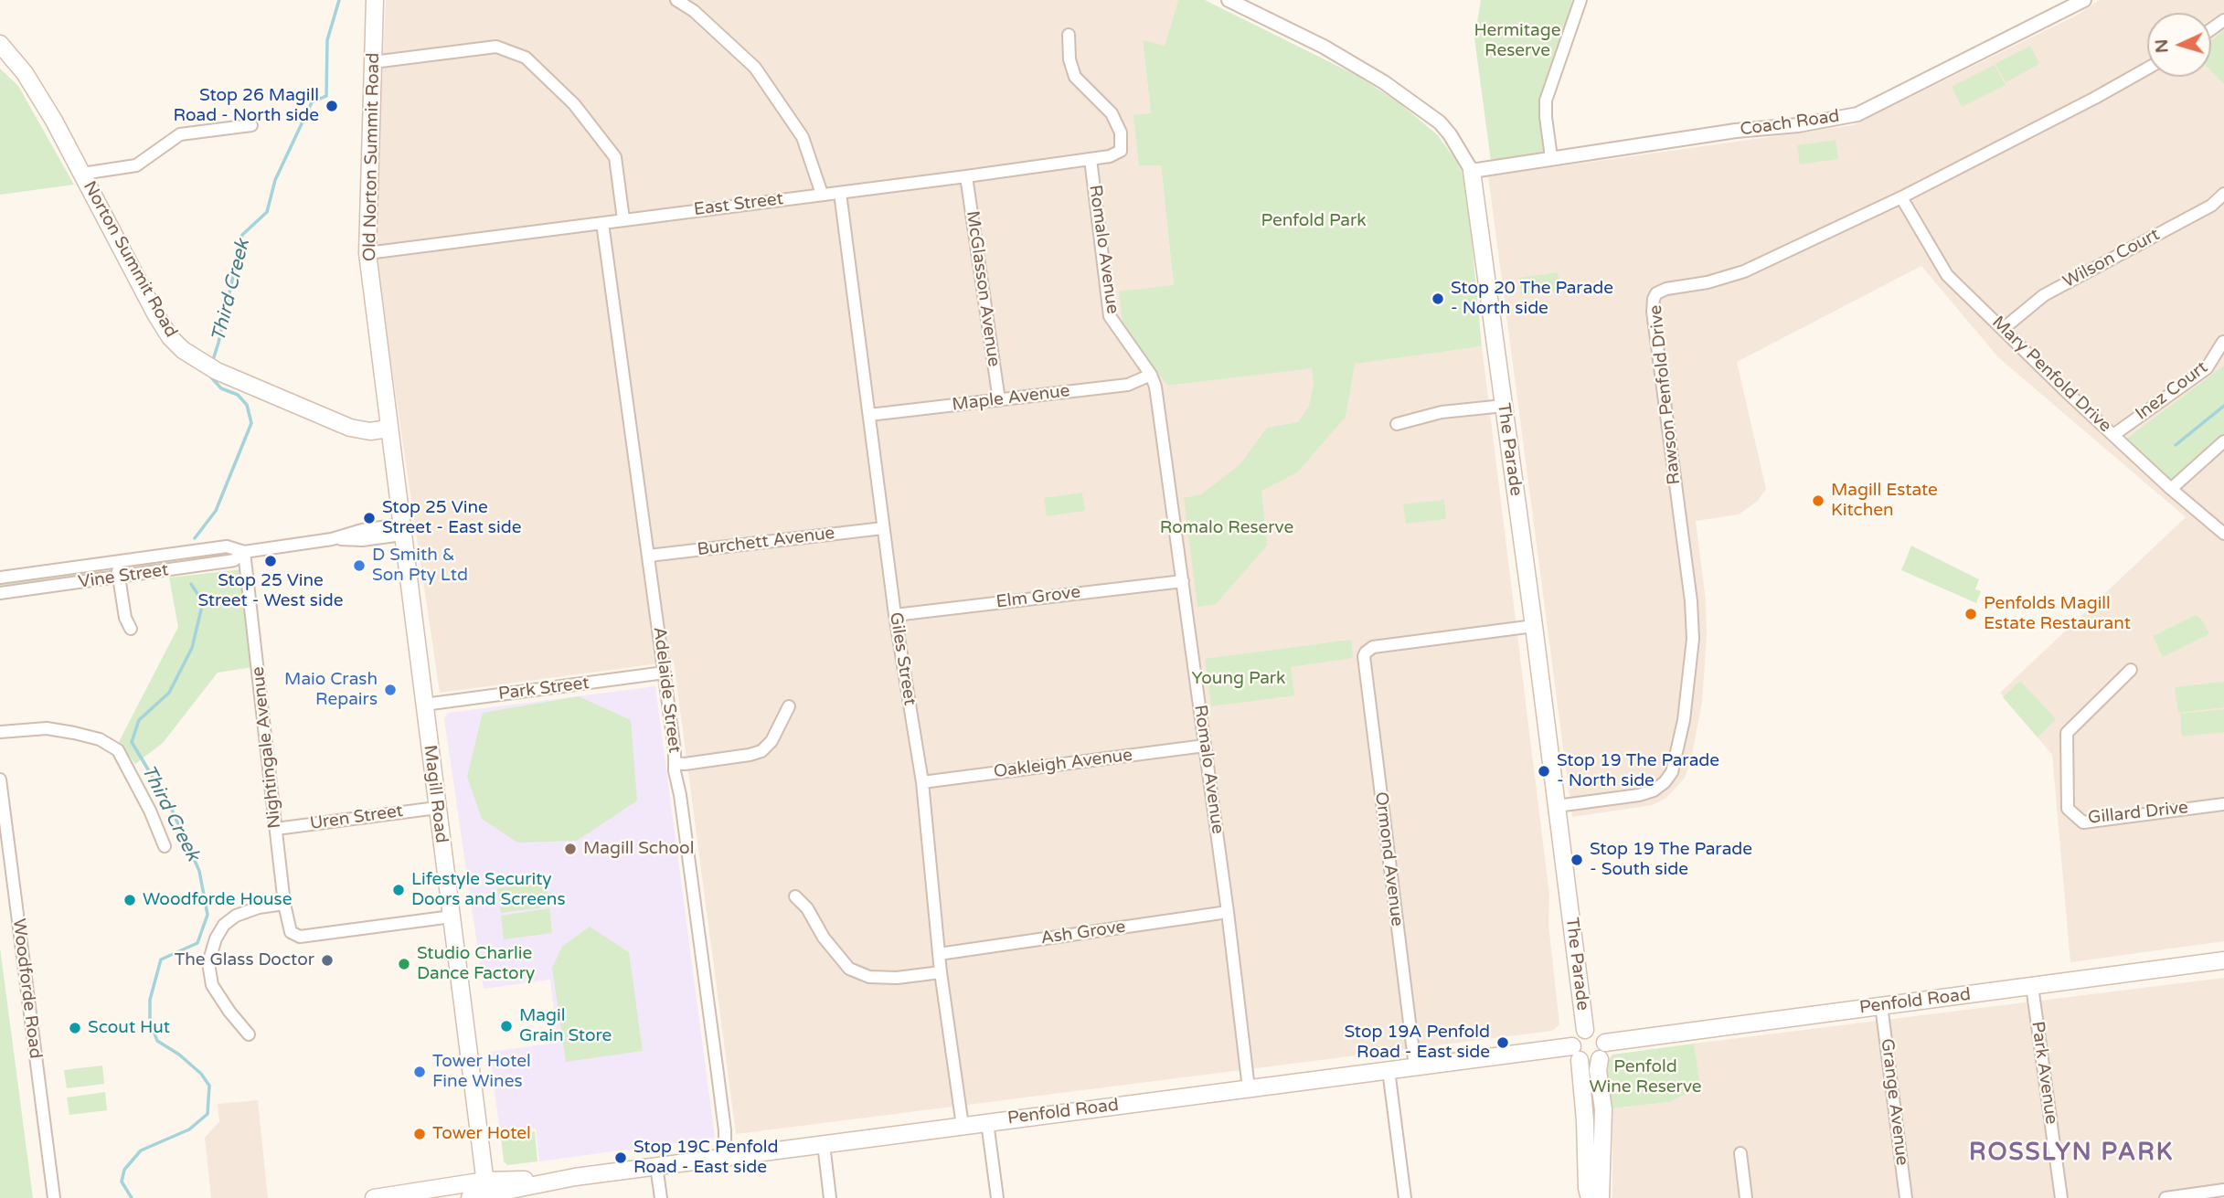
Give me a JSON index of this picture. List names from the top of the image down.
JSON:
{
  "streets": {
    "main road": [
      "Old Norton Summit Road",
      "Norton Summit Road",
      "The Parade",
      "Magill Road",
      "Penfold Road"
    ],
    "street": [
      "Coach Road",
      "East Street",
      "Romalo Avenue",
      "Wilson Court",
      "McGlasson Avenue",
      "Mary Penfold Drive",
      "Inez Court",
      "Rawson Penfold Drive",
      "Maple Avenue",
      "Burchett Avenue",
      "Vine Street",
      "Elm Grove",
      "Giles Street",
      "Park Street",
      "Adelaide Street",
      "Nightingale Avenue",
      "Oakleigh Avenue",
      "Gillard Drive",
      "Uren Street",
      "Ormond Avenue",
      "Ash Grove",
      "Woodforde Road",
      "Park Avenue",
      "Grange Avenue"
    ]
  },
  "crossings": [
    ["Coach Road", "The Parade"],
    ["Old Norton Summit Road", "East Street"],
    ["Old Norton Summit Road", "Norton Summit Road"],
    ["Old Norton Summit Road", "Magill Road"],
    ["East Street", "Romalo Avenue"],
    ["East Street", "McGlasson Avenue"],
    ["East Street", "Giles Street"],
    ["East Street", "Adelaide Street"],
    ["Romalo Avenue", "Maple Avenue"],
    ["Romalo Avenue", "Elm Grove"],
    ["Romalo Avenue", "Oakleigh Avenue"],
    ["Romalo Avenue", "Ash Grove"],
    ["Romalo Avenue", "Penfold Road"],
    ["Wilson Court", "Mary Penfold Drive"],
    ["Norton Summit Road", "Magill Road"],
    ["McGlasson Avenue", "Maple Avenue"],
    ["Mary Penfold Drive", "Inez Court"],
    ["Mary Penfold Drive", "Rawson Penfold Drive"],
    ["Rawson Penfold Drive", "The Parade"],
    ["Maple Avenue", "Giles Street"],
    ["The Parade", "Ormond Avenue"],
    ["The Parade", "Penfold Road"],
    ["Burchett Avenue", "Giles Street"],
    ["Burchett Avenue", "Adelaide Street"],
    ["Vine Street", "Nightingale Avenue"],
    ["Vine Street", "Magill Road"],
    ["Elm Grove", "Giles Street"],
    ["Giles Street", "Oakleigh Avenue"],
    ["Giles Street", "Ash Grove"],
    ["Giles Street", "Penfold Road"],
    ["Park Street", "Adelaide Street"],
    ["Park Street", "Magill Road"],
    ["Adelaide Street", "Penfold Road"],
    ["Nightingale Avenue", "Magill Road"],
    ["Nightingale Avenue", "Uren Street"],
    ["Magill Road", "Uren Street"],
    ["Magill Road", "Penfold Road"],
    ["Ormond Avenue", "Penfold Road"],
    ["Penfold Road", "Park Avenue"],
    ["Penfold Road", "Grange Avenue"]
  ],
  "districts": ["ROSSLYN PARK"],
  "water": ["Third Creek"],
  "parks": [
    "Hermitage Reserve",
    "Penfold Park",
    "Romalo Reserve",
    "Young Park",
    "Penfold Wine Reserve"
  ],
  "places": [
    "Stop 26 Magill Road - North side",
    "Stop 20 The Parade - North side",
    "Magill Estate Kitchen",
    "Stop 25 Vine Street - East side",
    "Stop 25 Vine Street - West side",
    "D Smith & Son Pty Ltd",
    "Penfolds Magill Estate Restaurant",
    "Maio Crash Repairs",
    "Stop 19 The Parade - North side",
    "Magill School",
    "Stop 19 The Parade - South side",
    "Lifestyle Security Doors and Screens",
    "Woodforde House",
    "The Glass Doctor",
    "Studio Charlie Dance Factory",
    "Magil Grain Store",
    "Scout Hut",
    "Stop 19A Penfold Road - East side",
    "Tower Hotel Fine Wines",
    "Tower Hotel",
    "Stop 19C Penfold Road - East side"
  ],
  "north": "left"
}
